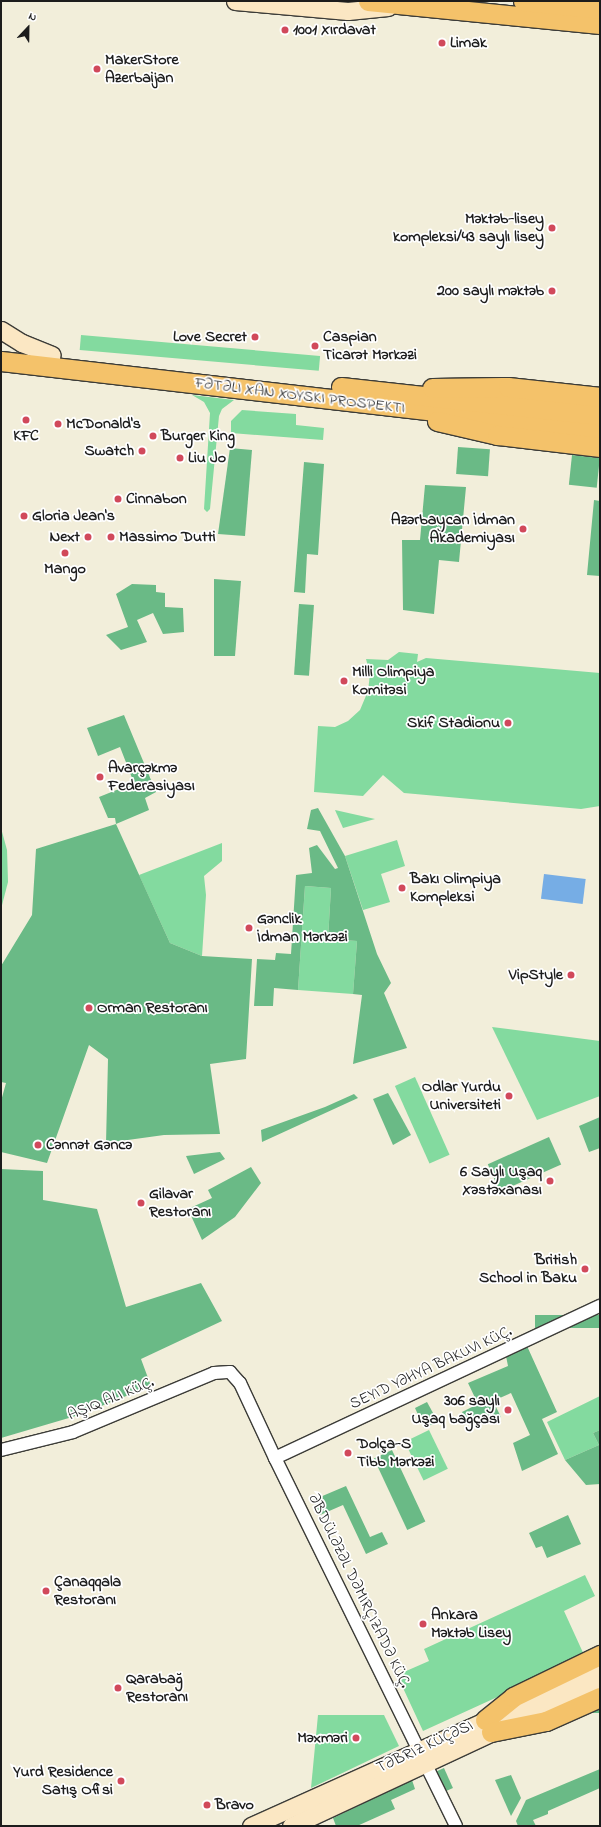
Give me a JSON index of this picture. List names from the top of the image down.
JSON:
{
  "streets": {
    "main road": ["FƏTƏLI XAN XOYSKI PROSPEKTI", "TƏBRIZ KÜÇƏSI"],
    "street": ["SEYID YƏHYA BAKUVI KÜÇ.", "ƏBDÜLƏZƏL DƏMIRÇIZADƏ KÜÇ."]
  },
  "crossings": [
    ["SEYID YƏHYA BAKUVI KÜÇ.", "ƏBDÜLƏZƏL DƏMIRÇIZADƏ KÜÇ."],
    ["ƏBDÜLƏZƏL DƏMIRÇIZADƏ KÜÇ.", "TƏBRIZ KÜÇƏSI"]
  ],
  "places": [
    "1001 Xırdavat",
    "Limak",
    "MakerStore Azerbaijan",
    "Məktəb-lisey kompleksi/43 saylı lisey",
    "200 saylı məktəb",
    "Love Secret",
    "Caspian Ticarət Mərkəzi",
    "KFC",
    "McDonald's",
    "Burger King",
    "Swatch",
    "Liu Jo",
    "Cinnabon",
    "Gloria Jean's",
    "Azərbaycan İdman Akademiyası",
    "Next",
    "Massimo Dutti",
    "Mango",
    "Milli Olimpiya Komitəsi",
    "Skif Stadionu",
    "Avarçəkmə Federasiyası",
    "Bakı Olimpiya Kompleksi",
    "Gənclik İdman Mərkəzi",
    "VipStyle",
    "Orman Restoranı",
    "Odlar Yurdu Universiteti",
    "Cənnət Gəncə",
    "6 Saylı Uşaq Xəstəxanası",
    "Gilavar Restoranı",
    "British School in Baku",
    "306 saylı Uşaq bağçası",
    "Dolça-S Tibb Mərkəzi",
    "Çanaqqala Restoranı",
    "Ankara Məktəb Lisey",
    "Qarabağ Restoranı",
    "Məxməri",
    "Yurd Residence Satış Ofisi",
    "Bravo"
  ],
  "north": "top"
}
